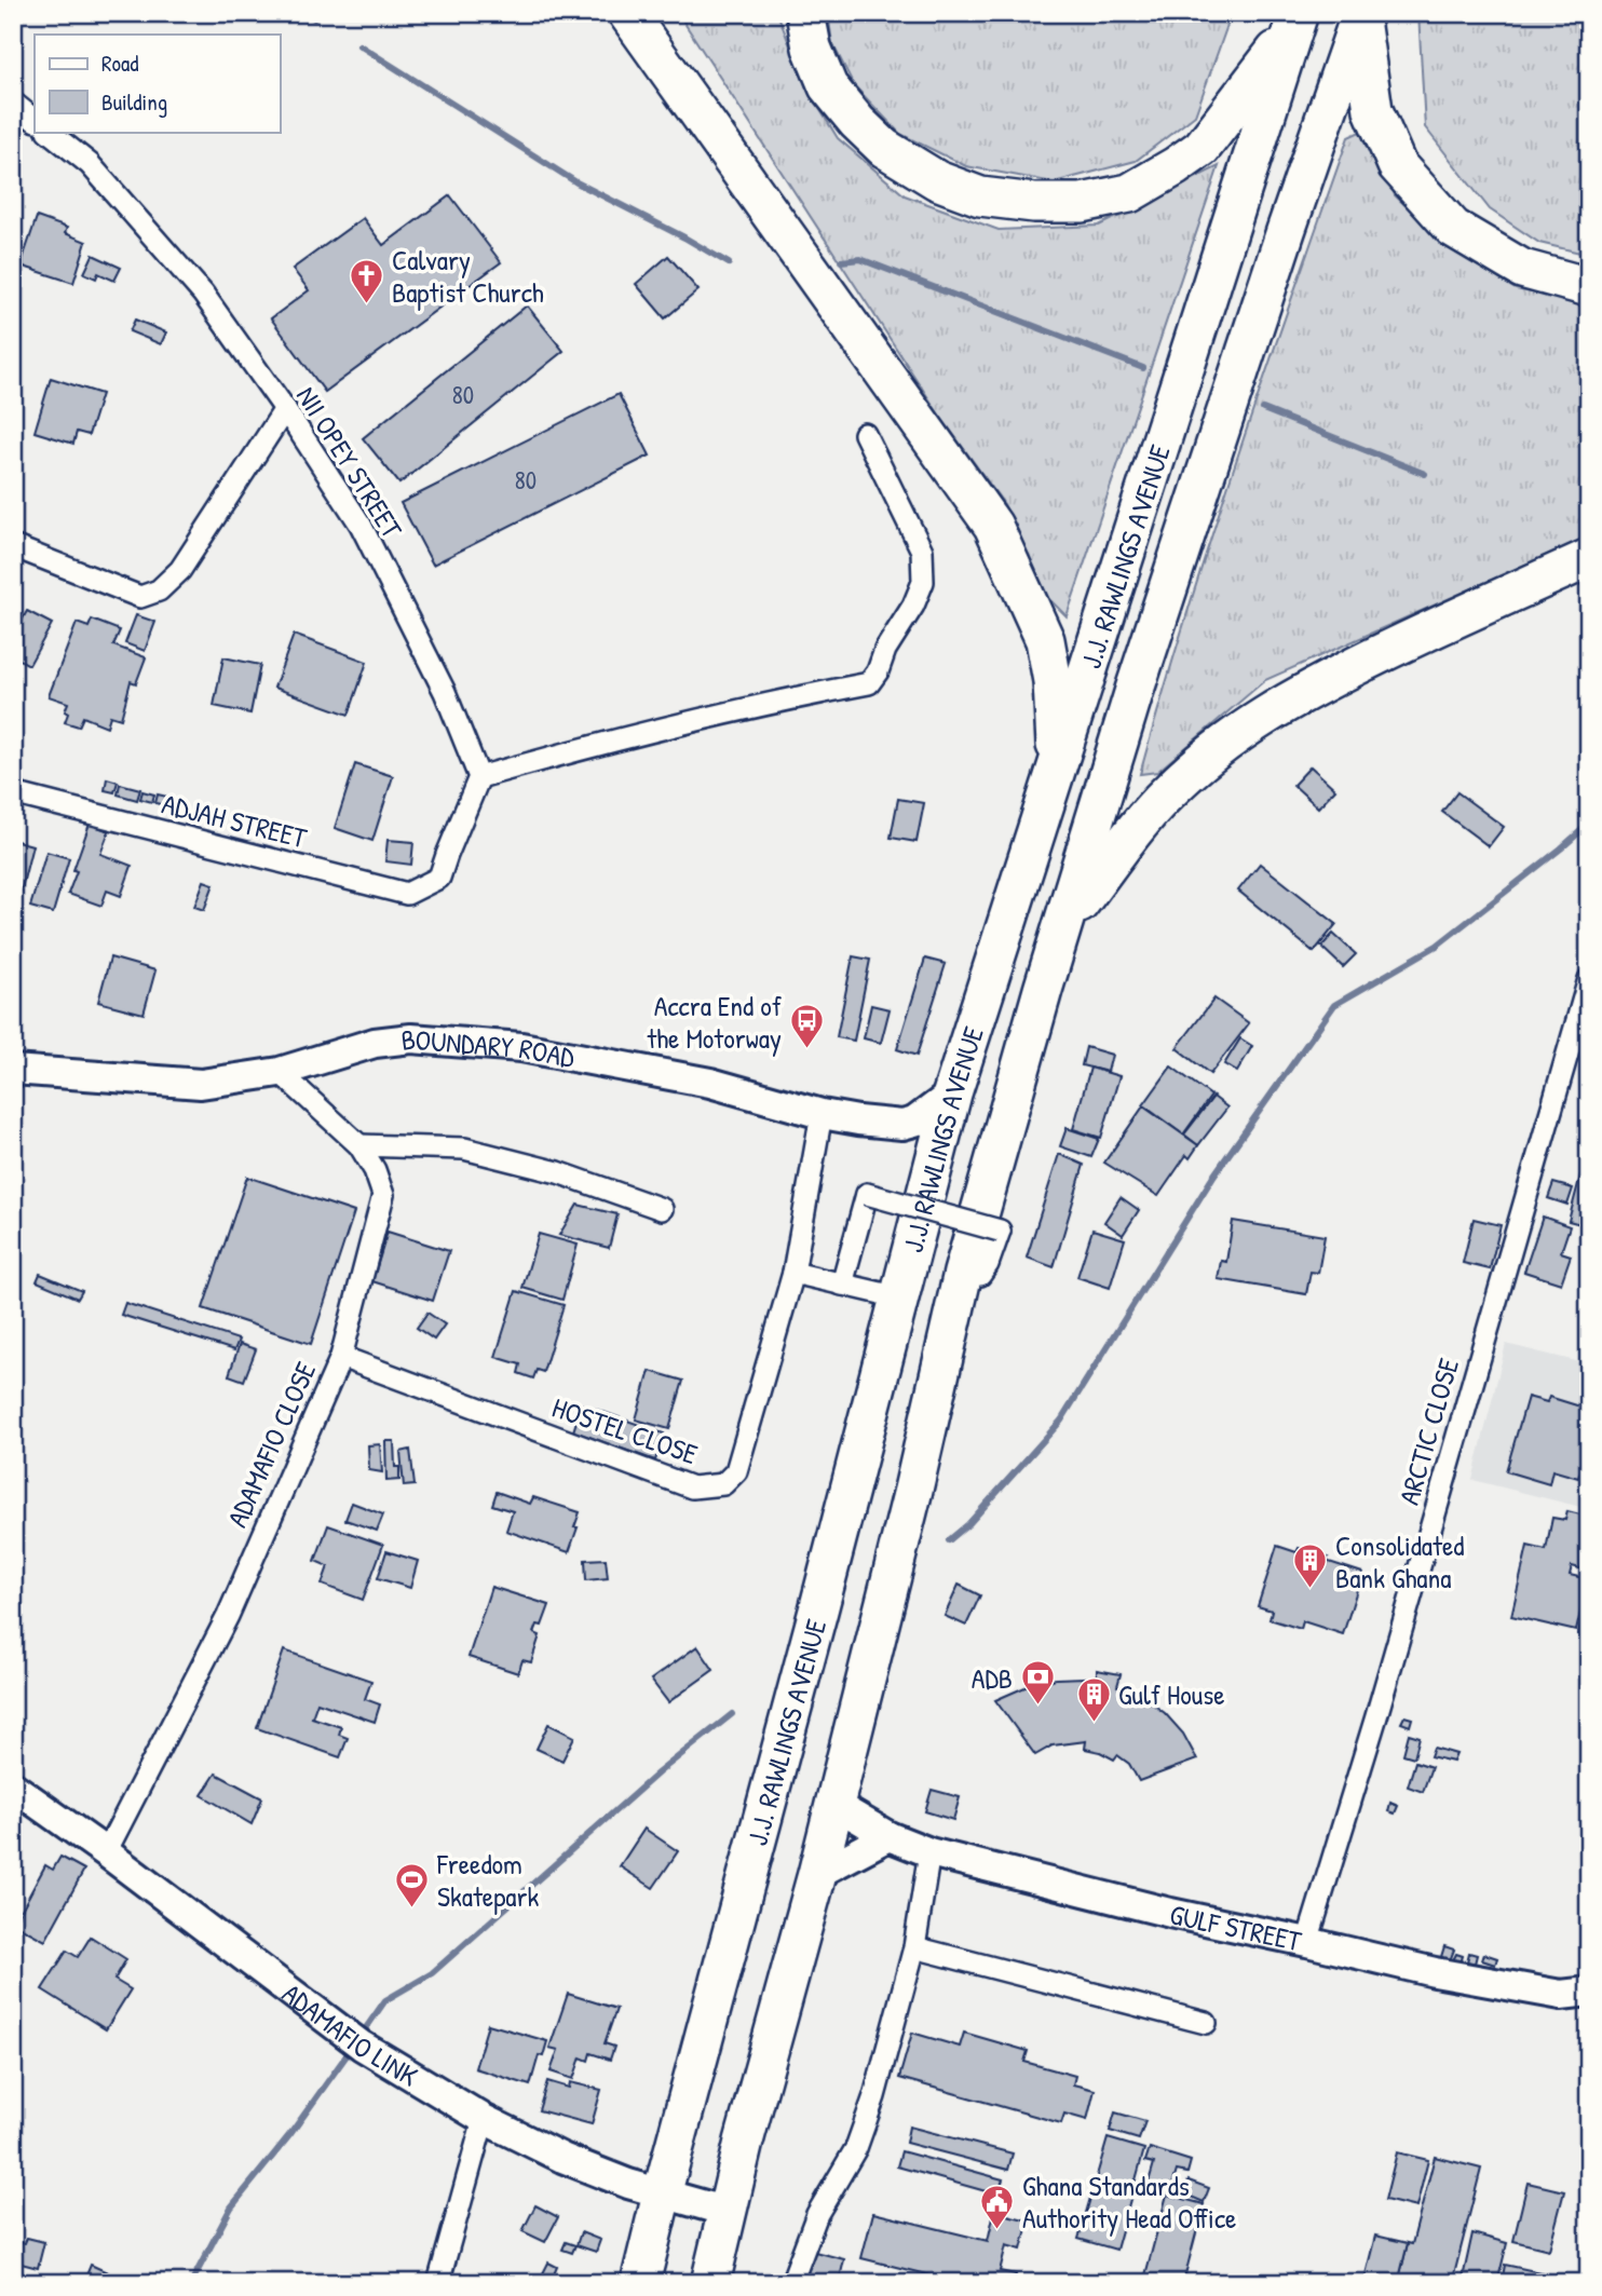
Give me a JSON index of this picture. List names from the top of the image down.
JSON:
{
  "streets": {
    "highway": ["J.J. RAWLINGS AVENUE"],
    "street": [
      "NII OPEY STREET",
      "ADJAH STREET",
      "BOUNDARY ROAD",
      "HOSTEL CLOSE",
      "ARCTIC CLOSE",
      "ADAMAFIO CLOSE",
      "GULF STREET",
      "ADAMAFIO LINK"
    ]
  },
  "crossings": [
    ["NII OPEY STREET", "ADJAH STREET"],
    ["J.J. RAWLINGS AVENUE", "BOUNDARY ROAD"],
    ["J.J. RAWLINGS AVENUE", "GULF STREET"],
    ["J.J. RAWLINGS AVENUE", "ADAMAFIO LINK"],
    ["BOUNDARY ROAD", "HOSTEL CLOSE"],
    ["BOUNDARY ROAD", "ADAMAFIO CLOSE"],
    ["HOSTEL CLOSE", "ADAMAFIO CLOSE"],
    ["ARCTIC CLOSE", "GULF STREET"],
    ["ADAMAFIO CLOSE", "ADAMAFIO LINK"]
  ],
  "places": {
    "church": ["Calvary Baptist Church"],
    "bus stop": ["Accra End of the Motorway"],
    "building": ["Consolidated Bank Ghana", "Gulf House"],
    "bank": ["ADB"],
    "sports": ["Freedom Skatepark"],
    "public building": ["Ghana Standards Authority Head Office"]
  },
  "house_numbers": ["80", "80"],
  "legend": ["Road", "Building"]
}
